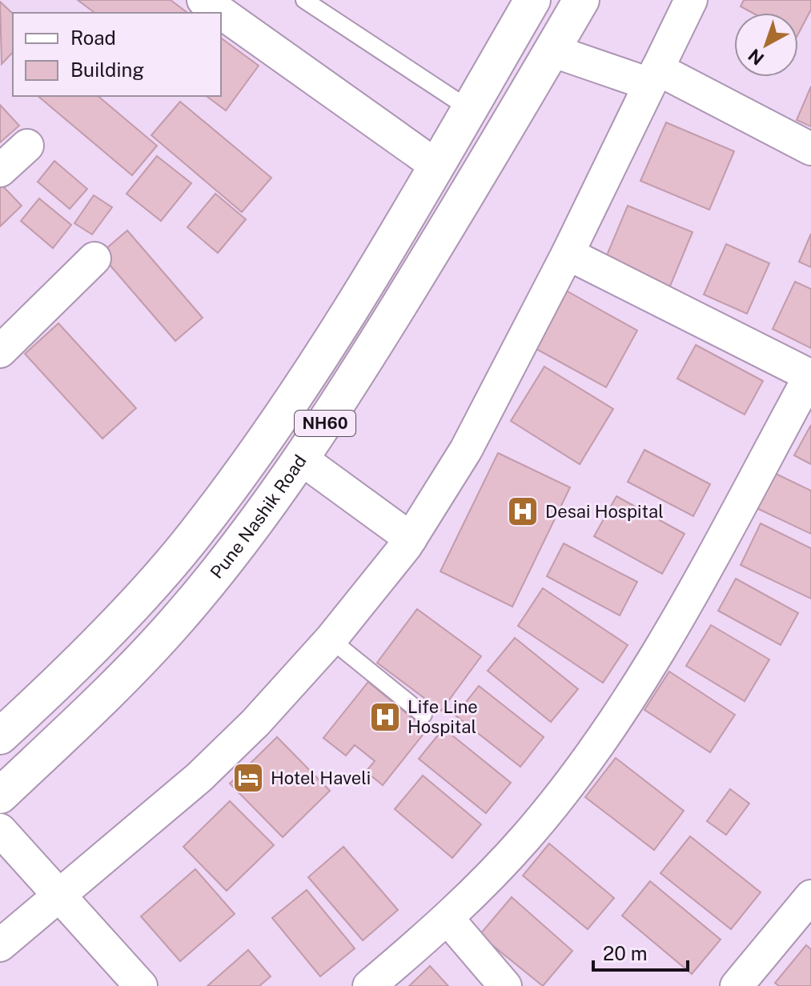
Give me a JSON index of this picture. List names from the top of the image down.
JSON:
{
  "streets": {
    "highway": ["NH60", "Pune Nashik Road"]
  },
  "places": {
    "hospital": ["Desai Hospital", "Life Line Hospital"],
    "hotel": ["Hotel Haveli"]
  },
  "legend": ["Road", "Building"],
  "scale_bar": "20 m",
  "north": "bottom left"
}
